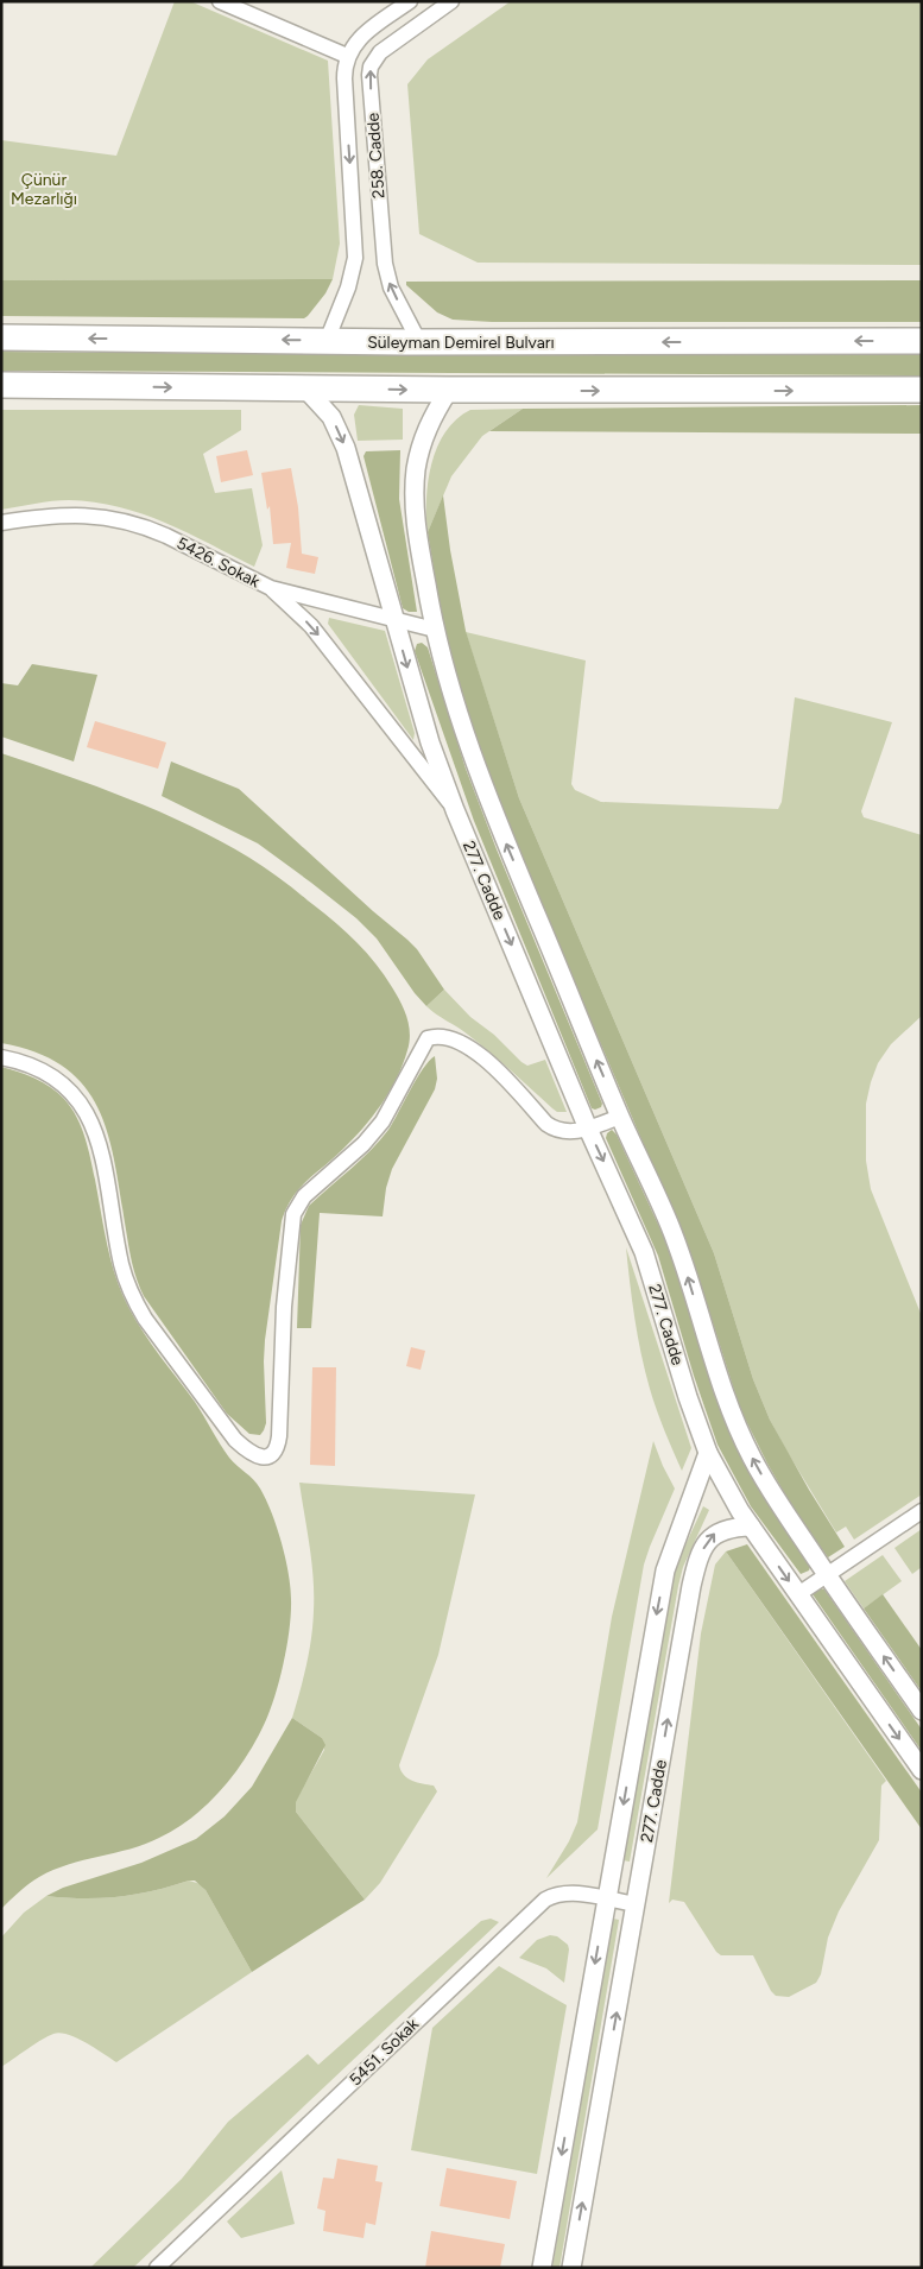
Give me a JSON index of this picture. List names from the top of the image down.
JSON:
{
  "streets": {
    "highway": ["Süleyman Demirel Bulvarı"],
    "street": [
      "258. Cadde",
      "5426. Sokak",
      "277. Cadde",
      "5451. Sokak"
    ]
  },
  "crossings": [
    ["258. Cadde", "Süleyman Demirel Bulvarı"],
    ["5426. Sokak", "277. Cadde"],
    ["277. Cadde", "5451. Sokak"]
  ],
  "parks": ["Çünür Mezarlığı"]
}
